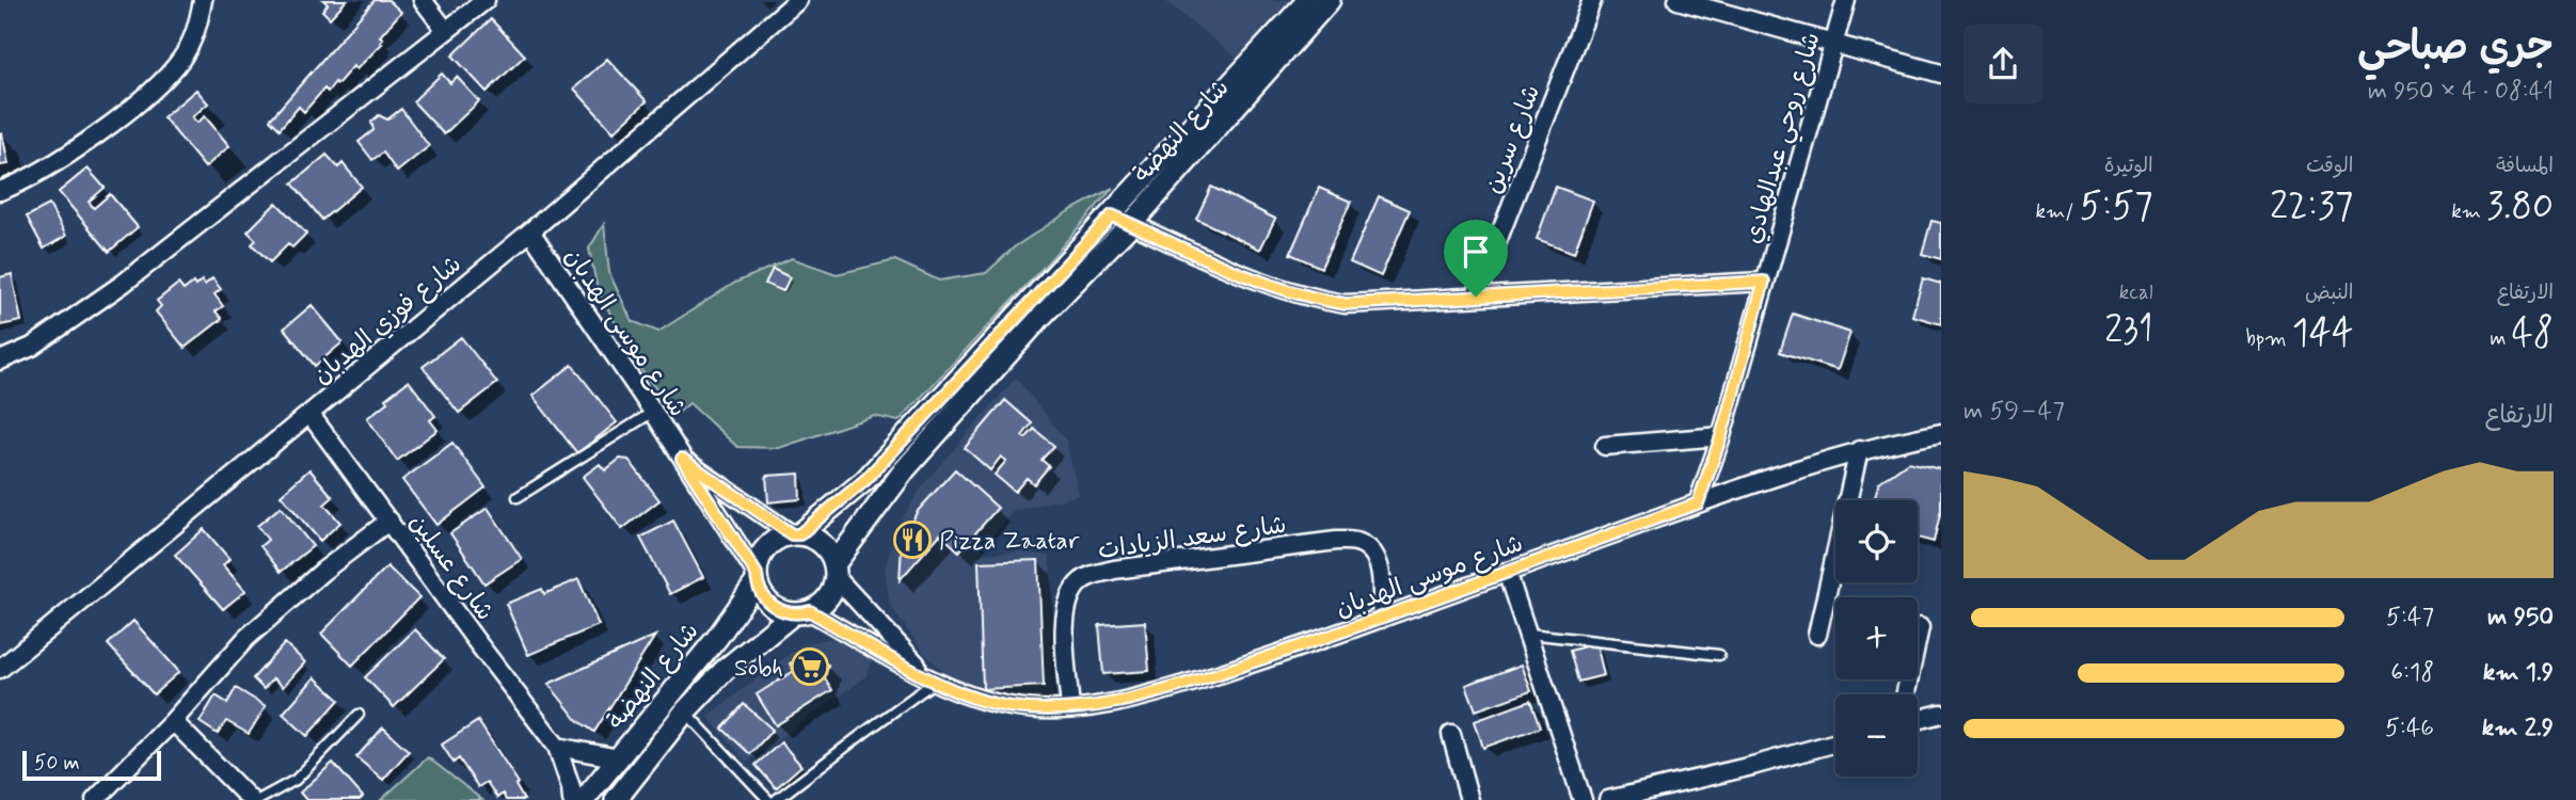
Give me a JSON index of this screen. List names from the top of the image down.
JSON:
{
  "streets": {
    "street": [
      "شارع النهضة",
      "شارع روحي عبدالهادي",
      "شارع سرين",
      "شارع فوزي الهدبان",
      "شارع موسى الهدبان",
      "شارع سعد الزيادات",
      "شارع عسلين"
    ]
  },
  "crossings": [
    ["شارع النهضة", "شارع موسى الهدبان"],
    ["شارع روحي عبدالهادي", "شارع موسى الهدبان"],
    ["شارع فوزي الهدبان", "شارع موسى الهدبان"],
    ["شارع فوزي الهدبان", "شارع عسلين"],
    ["شارع موسى الهدبان", "شارع سعد الزيادات"]
  ],
  "places": {
    "restaurant": ["Pizza Zaatar"],
    "supermarket": ["Sobh"]
  },
  "scale_bar": "50 m",
  "page": {
    "heading": ["جري صباحي", "08:41 · 4 × 950 m"],
    "stats": [
      ["المسافة", "3.80 km"],
      ["الوقت", "22:37"],
      ["الوتيرة", "5:57 /km"],
      ["الارتفاع", "48 m"],
      ["النبض", "144 bpm"],
      ["kcal", "231"]
    ],
    "chart": ["الارتفاع", "47–59 m"],
    "map_buttons": ["+", "−"],
    "list": [
      {
        "name": "950 m",
        "note": "5:47"
      },
      {
        "name": "1.9 km",
        "note": "6:18"
      },
      {
        "name": "2.9 km",
        "note": "5:46"
      }
    ],
    "scale": "50 m"
  }
}
